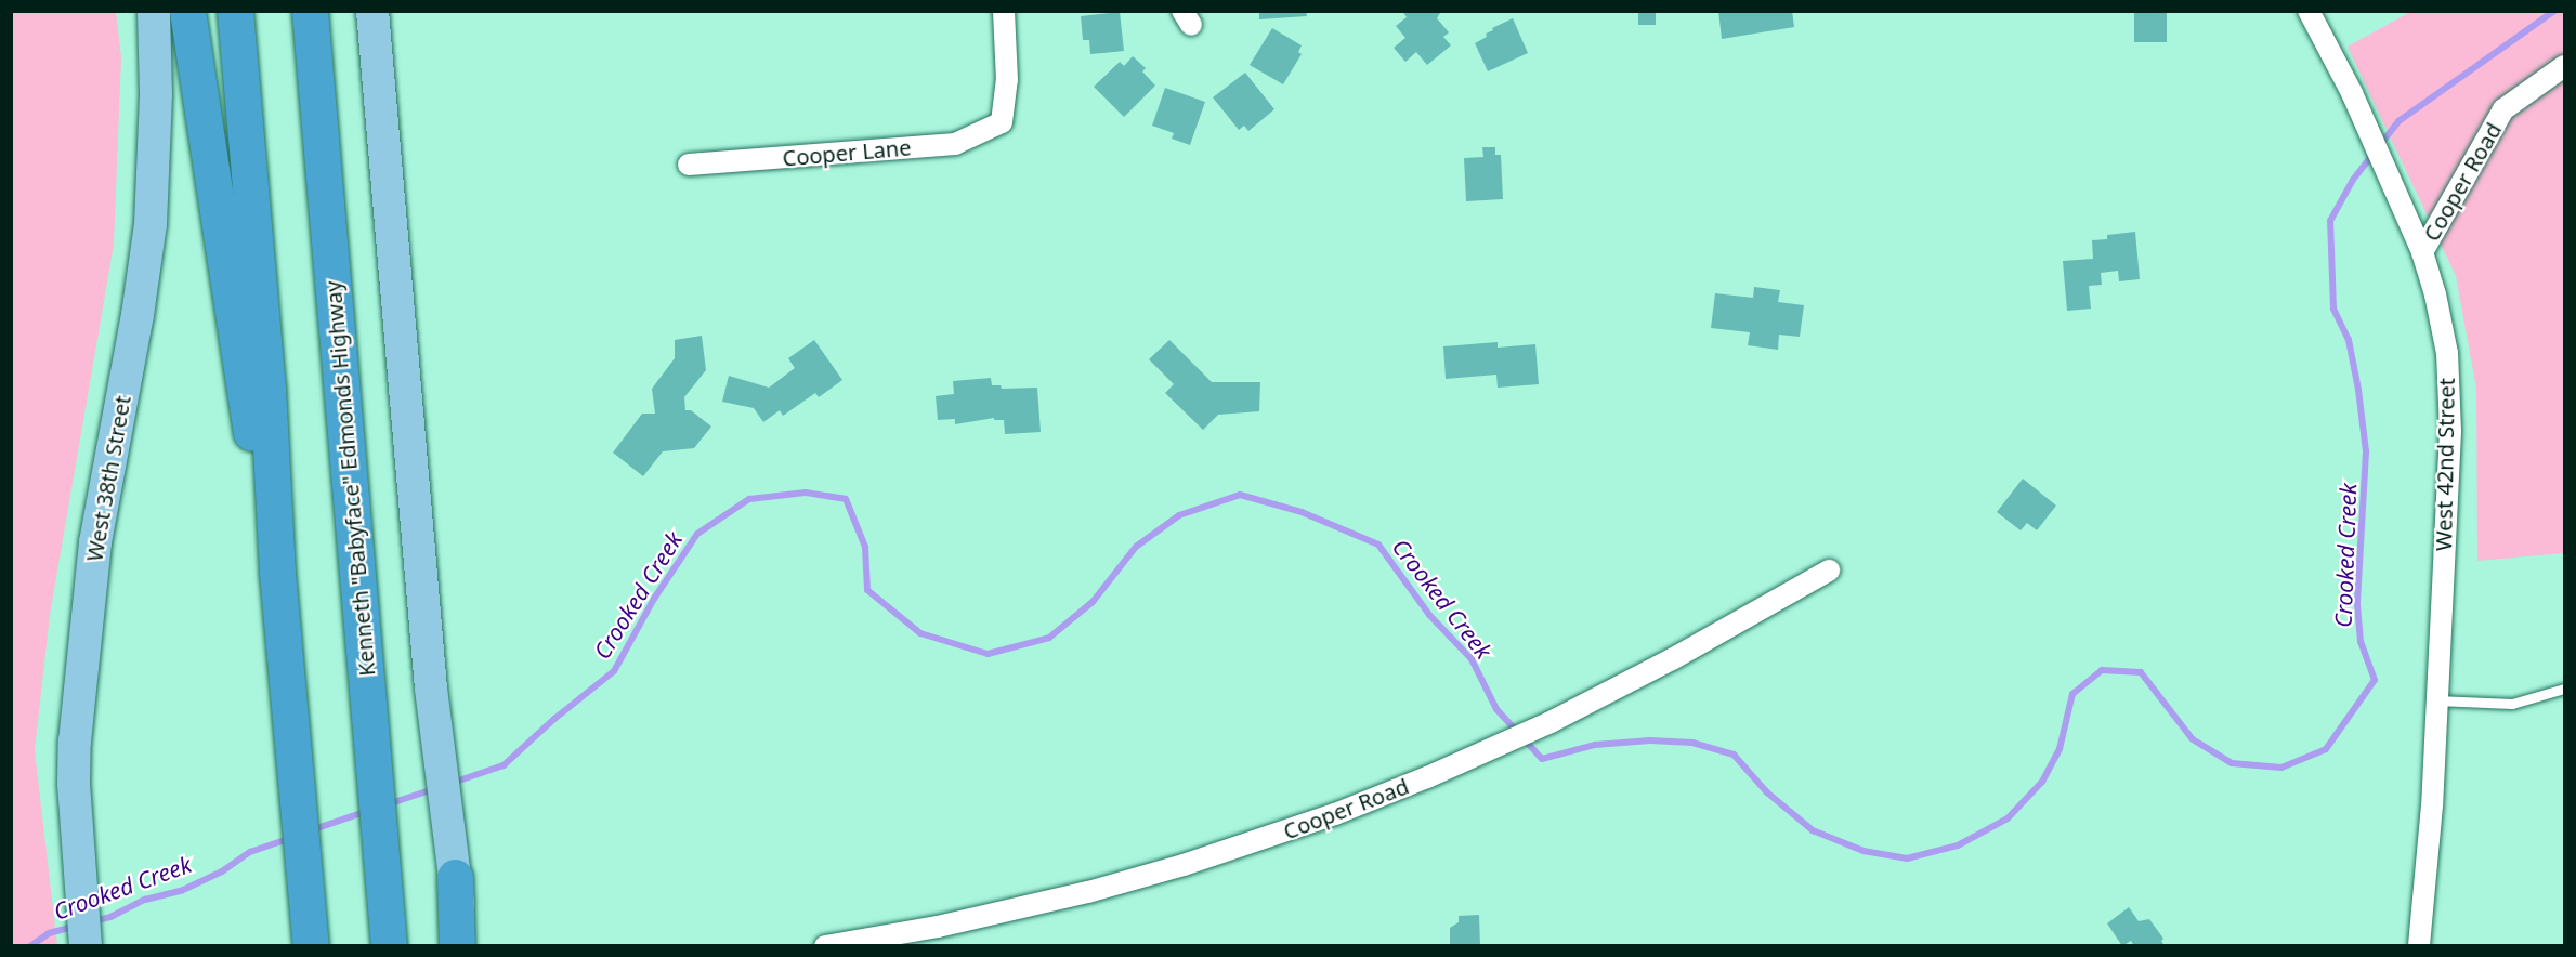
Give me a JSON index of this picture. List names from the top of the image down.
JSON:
{
  "streets": {
    "highway": ["Kenneth \"Babyface\" Edmonds Highway"],
    "main road": ["West 38th Street"],
    "street": ["Cooper Lane", "Cooper Road", "West 42nd Street"]
  },
  "crossings": [
    ["Cooper Road", "West 42nd Street"]
  ],
  "water": ["Crooked Creek"]
}
